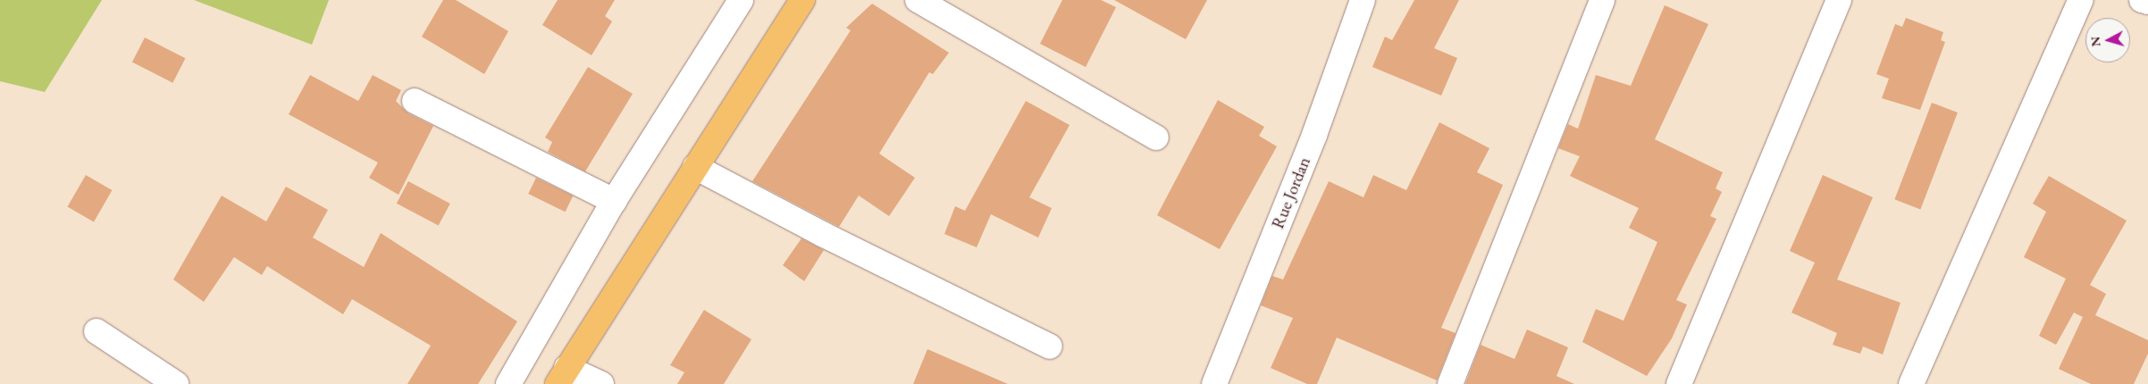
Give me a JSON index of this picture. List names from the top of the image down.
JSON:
{
  "streets": {
    "street": ["Rue Jordan"]
  },
  "north": "left"
}
